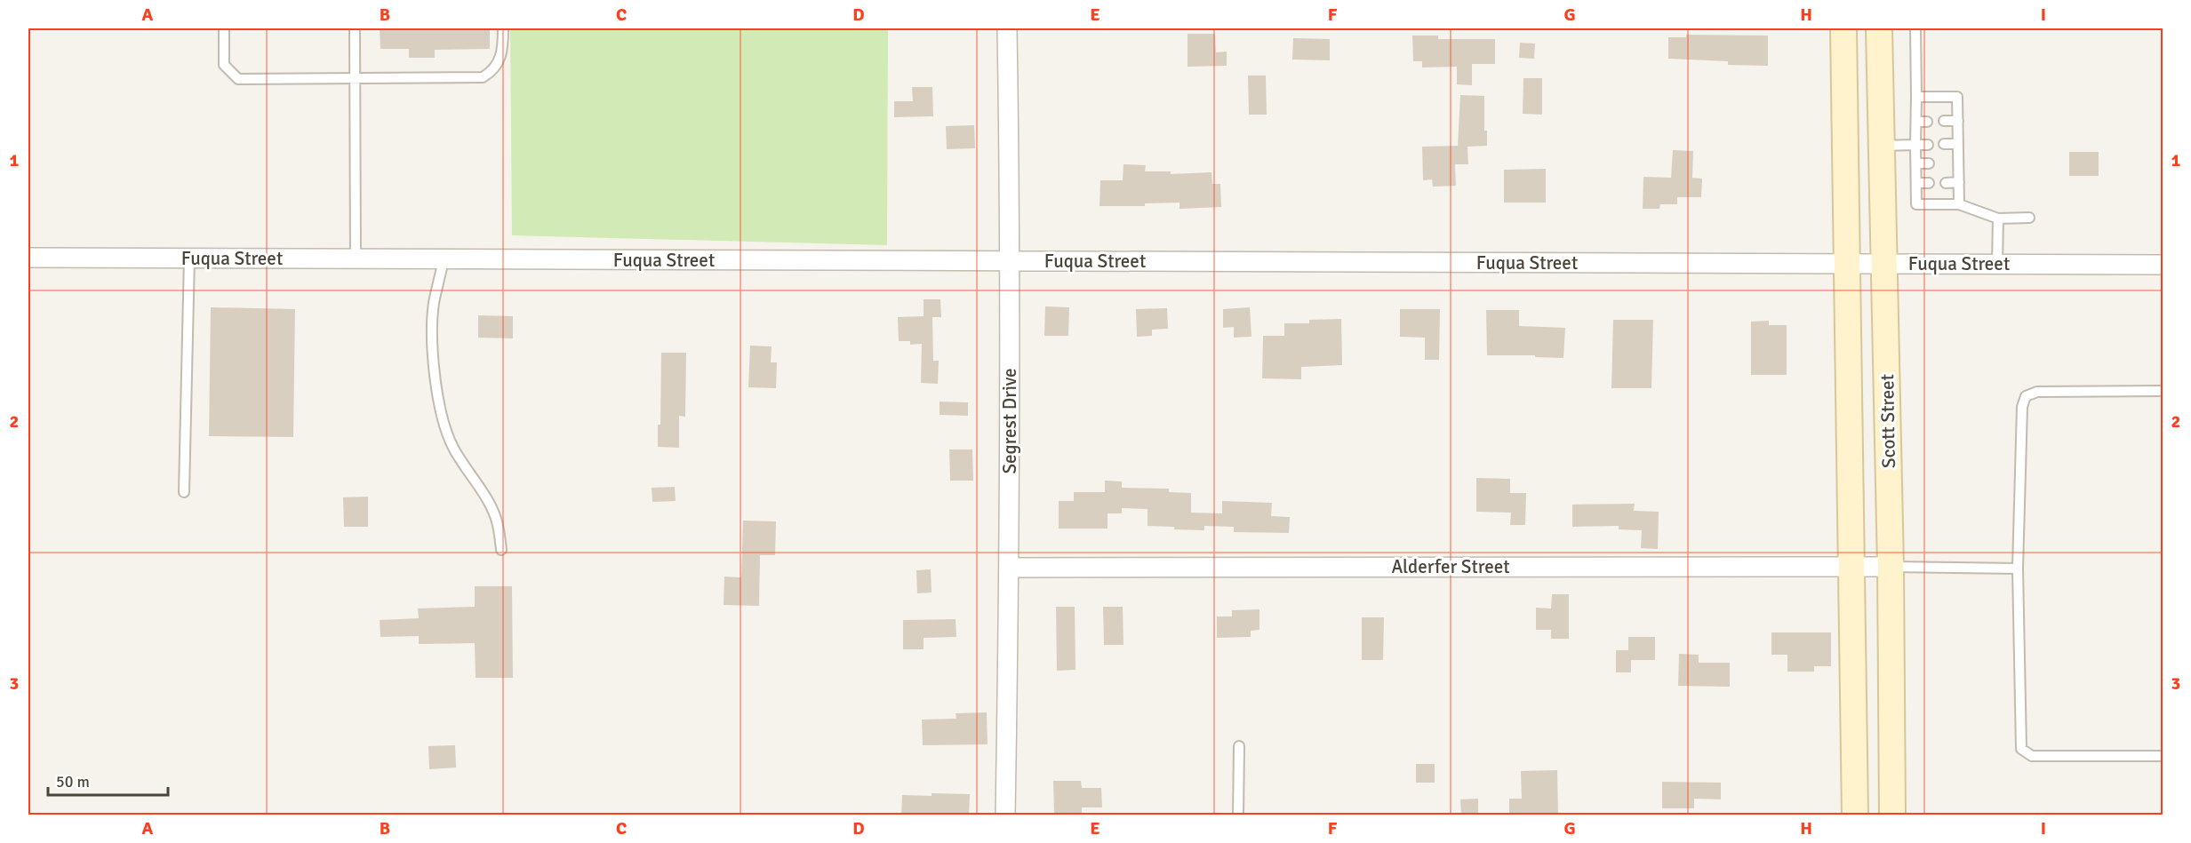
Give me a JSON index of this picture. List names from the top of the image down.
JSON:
{
  "streets": {
    "main road": ["Scott Street"],
    "street": ["Fuqua Street", "Segrest Drive", "Alderfer Street"]
  },
  "crossings": [
    ["Fuqua Street", "Segrest Drive"],
    ["Fuqua Street", "Scott Street"],
    ["Segrest Drive", "Alderfer Street"],
    ["Scott Street", "Alderfer Street"]
  ],
  "scale_bar": "50 m",
  "grid": {
    "columns": [
      "A",
      "B",
      "C",
      "D",
      "E",
      "F",
      "G",
      "H",
      "I"
    ],
    "rows": ["1", "2", "3"]
  }
}
